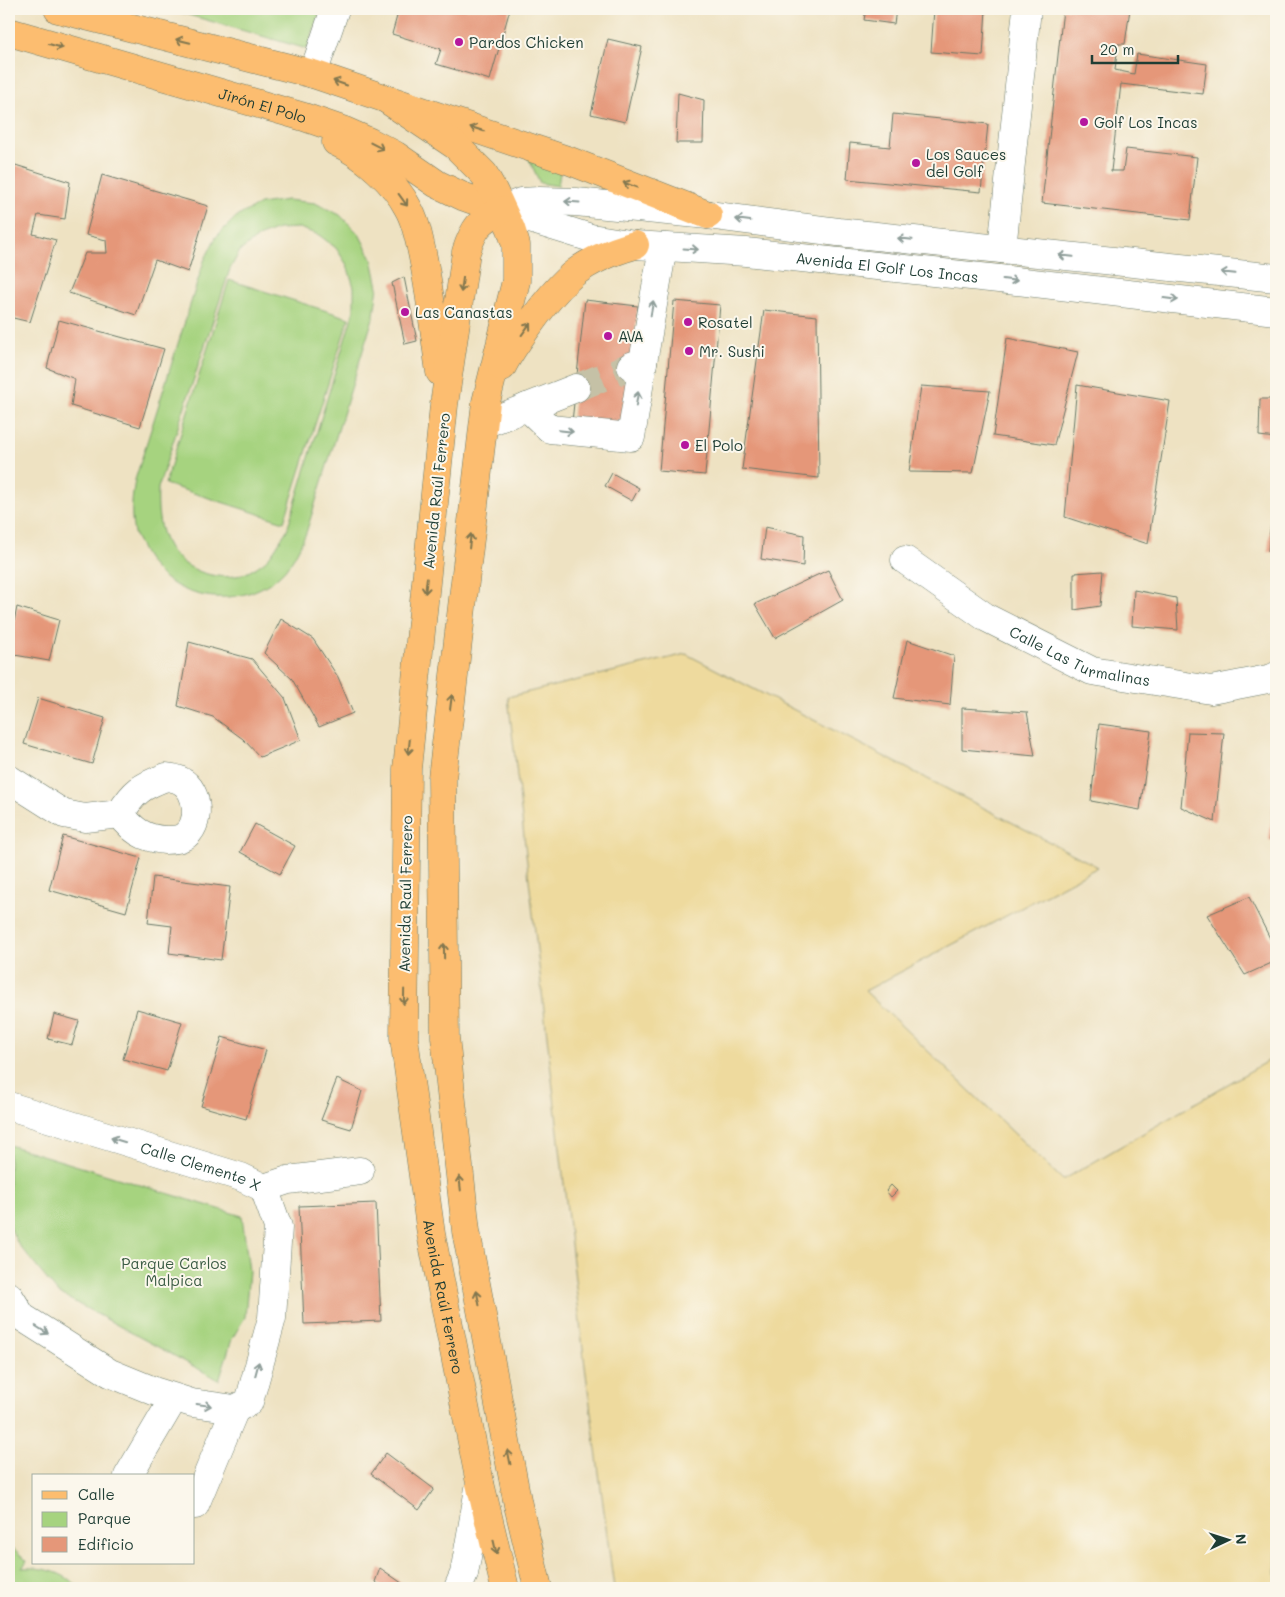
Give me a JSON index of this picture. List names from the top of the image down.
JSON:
{
  "streets": {
    "main road": ["Jirón El Polo", "Avenida Raúl Ferrero"],
    "street": ["Avenida El Golf Los Incas", "Calle Las Turmalinas", "Calle Clemente X"]
  },
  "crossings": [
    ["Jirón El Polo", "Avenida El Golf Los Incas"],
    ["Jirón El Polo", "Avenida Raúl Ferrero"],
    ["Avenida El Golf Los Incas", "Avenida Raúl Ferrero"]
  ],
  "one_way": ["Avenida Raúl Ferrero"],
  "parks": ["Parque Carlos Malpica"],
  "places": [
    "Pardos Chicken",
    "Golf Los Incas",
    "Los Sauces del Golf",
    "Las Canastas",
    "Rosatel",
    "AVA",
    "Mr. Sushi",
    "El Polo"
  ],
  "legend": ["Calle", "Parque", "Edificio"],
  "scale_bar": "20 m",
  "north": "right"
}
